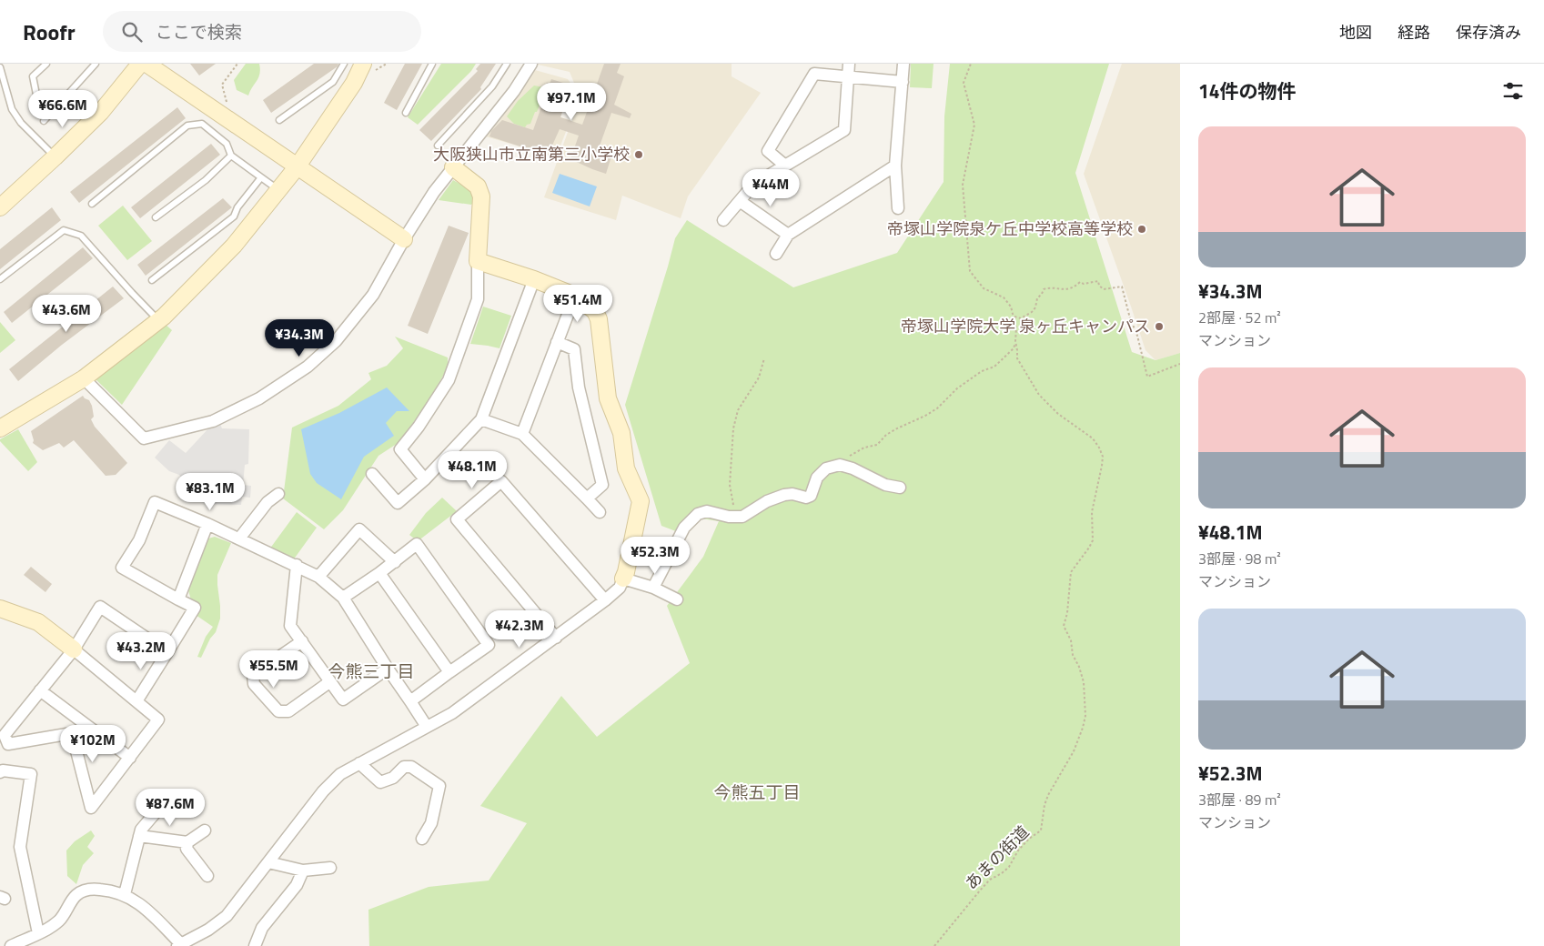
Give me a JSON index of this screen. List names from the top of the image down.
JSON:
{
  "streets": {
    "path": ["あまの街道"]
  },
  "districts": ["今熊三丁目", "今熊五丁目"],
  "places": ["大阪狭山市立南第三小学校", "帝塚山学院泉ケ丘中学校高等学校", "帝塚山学院大学 泉ヶ丘キャンパス"],
  "page": {
    "header": "Roofr",
    "search": "ここで検索",
    "nav": ["地図", "経路", "保存済み"],
    "heading": "14件の物件",
    "price": [
      "¥97.1M",
      "¥66.6M",
      "¥44M",
      "¥51.4M",
      "¥43.6M",
      "¥34.3M",
      "¥48.1M",
      "¥83.1M",
      "¥52.3M",
      "¥42.3M",
      "¥43.2M",
      "¥55.5M",
      "¥102M",
      "¥87.6M"
    ],
    "list": [
      {
        "name": "¥34.3M",
        "note": "2部屋 · 52 m² · マンション"
      },
      {
        "name": "¥48.1M",
        "note": "3部屋 · 98 m² · マンション"
      },
      {
        "name": "¥52.3M",
        "note": "3部屋 · 89 m² · マンション"
      }
    ]
  }
}
